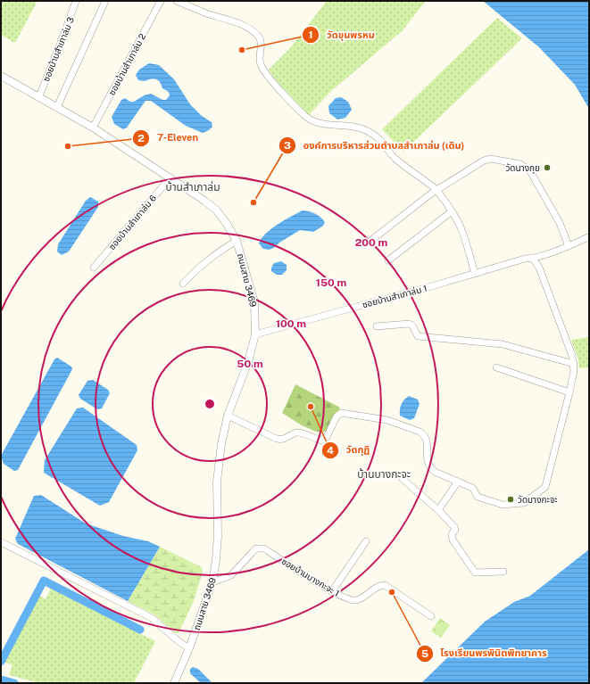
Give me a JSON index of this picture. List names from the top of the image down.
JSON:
{
  "streets": {
    "street": [
      "ซอยบ้านสำเภาล่ม 3",
      "ซอยบ้านสำเภาล่ม 2",
      "ซอยบ้านสำเภาล่ม 6",
      "ถนนสาย 3469",
      "ซอยบ้านสำเภาล่ม 1",
      "ซอยบ้านบางกะจะ 1"
    ]
  },
  "crossings": [
    ["ซอยบ้านสำเภาล่ม 3", "ถนนสาย 3469"],
    ["ซอยบ้านสำเภาล่ม 2", "ถนนสาย 3469"],
    ["ซอยบ้านสำเภาล่ม 6", "ถนนสาย 3469"],
    ["ถนนสาย 3469", "ซอยบ้านสำเภาล่ม 1"],
    ["ถนนสาย 3469", "ซอยบ้านบางกะจะ 1"]
  ],
  "districts": ["บ้านสำเภาล่ม", "บ้านบางกะจะ"],
  "places": [
    "วัดขุนพรหม",
    "7-Eleven",
    "วัดนางกุย",
    "องค์การบริหารส่วนตำบลสำเภาล่ม (เดิม)",
    "วัดกุฏิ",
    "วัดบางกะจะ",
    "โรงเรียนพรพินิตพิทยาคาร"
  ],
  "rings": [
    "200 m",
    "150 m",
    "100 m",
    "50 m"
  ]
}
